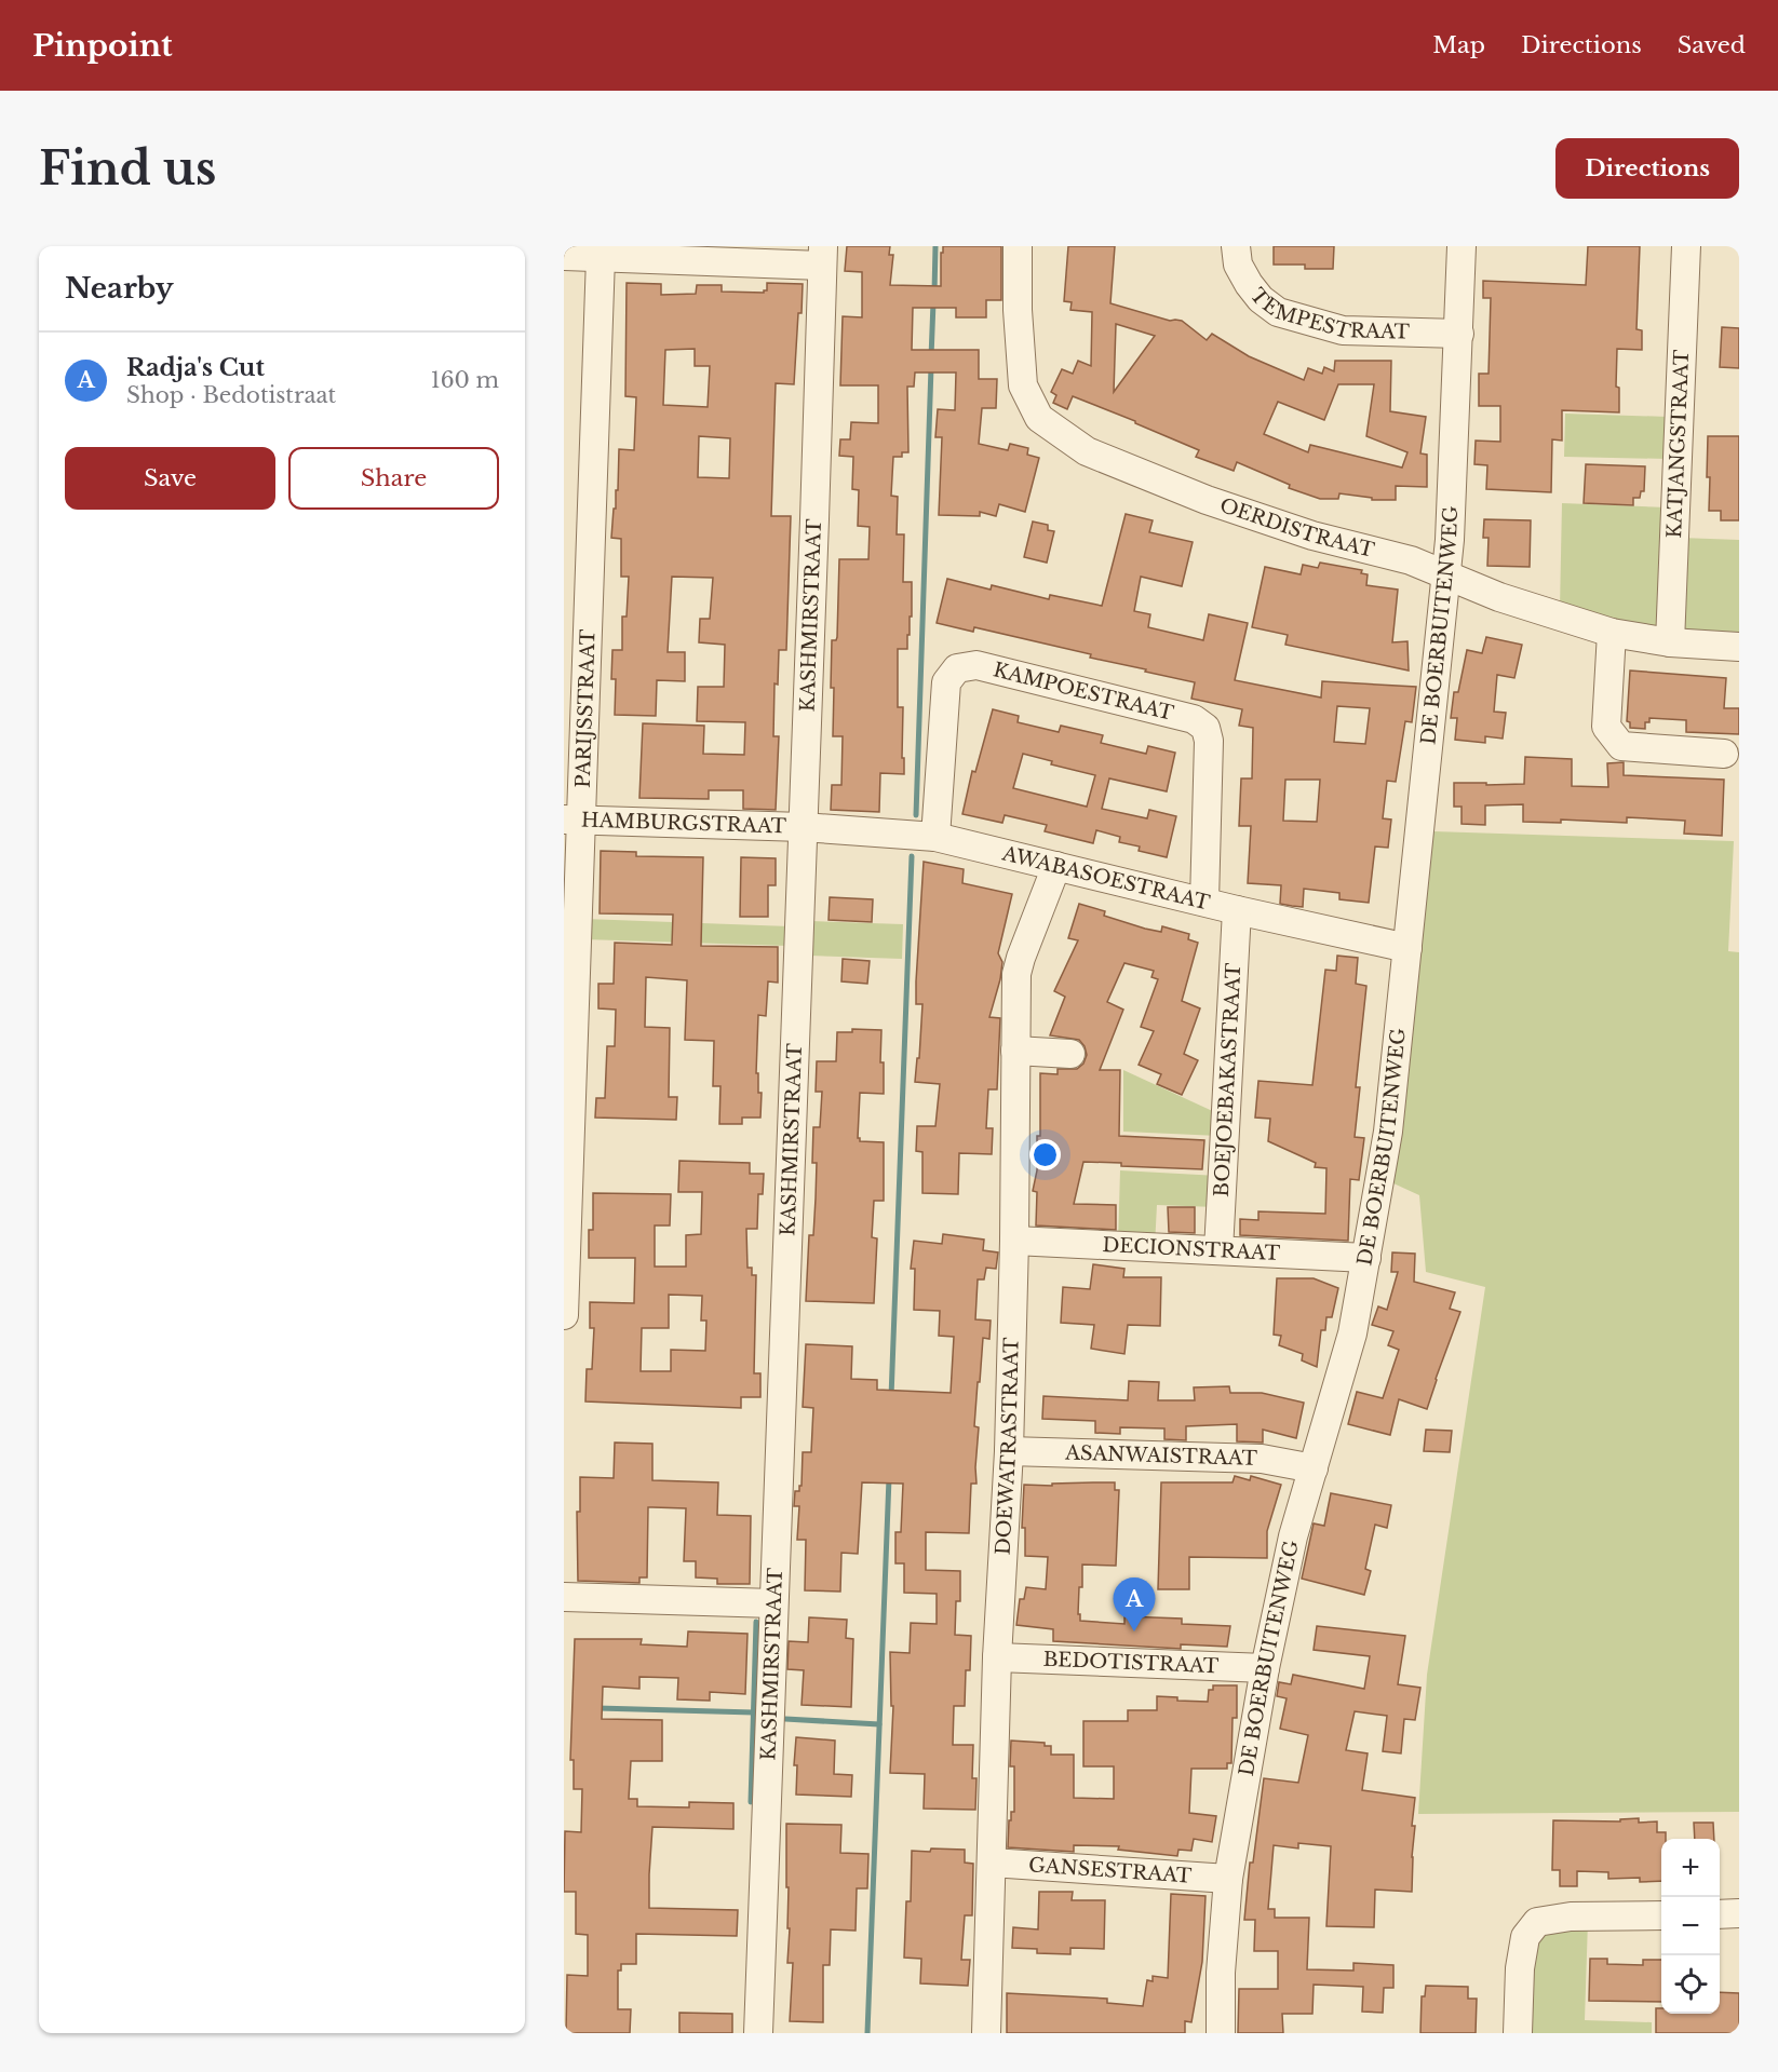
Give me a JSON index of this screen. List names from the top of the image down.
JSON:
{
  "streets": {
    "street": [
      "TEMPESTRAAT",
      "KATJANGSTRAAT",
      "OERDISTRAAT",
      "KASHMIRSTRAAT",
      "DE BOERBUITENWEG",
      "KAMPOESTRAAT",
      "PARIJSSTRAAT",
      "HAMBURGSTRAAT",
      "AWABASOESTRAAT",
      "BOEJOEBAKASTRAAT",
      "DECIONSTRAAT",
      "DOEWATRASTRAAT",
      "ASANWAISTRAAT",
      "BEDOTISTRAAT",
      "GANSESTRAAT"
    ]
  },
  "crossings": [
    ["TEMPESTRAAT", "DE BOERBUITENWEG"],
    ["KATJANGSTRAAT", "OERDISTRAAT"],
    ["OERDISTRAAT", "DE BOERBUITENWEG"],
    ["KASHMIRSTRAAT", "HAMBURGSTRAAT"],
    ["KASHMIRSTRAAT", "AWABASOESTRAAT"],
    ["DE BOERBUITENWEG", "AWABASOESTRAAT"],
    ["DE BOERBUITENWEG", "DECIONSTRAAT"],
    ["DE BOERBUITENWEG", "ASANWAISTRAAT"],
    ["DE BOERBUITENWEG", "BEDOTISTRAAT"],
    ["DE BOERBUITENWEG", "GANSESTRAAT"],
    ["KAMPOESTRAAT", "AWABASOESTRAAT"],
    ["PARIJSSTRAAT", "HAMBURGSTRAAT"],
    ["HAMBURGSTRAAT", "AWABASOESTRAAT"],
    ["AWABASOESTRAAT", "BOEJOEBAKASTRAAT"],
    ["AWABASOESTRAAT", "DOEWATRASTRAAT"],
    ["BOEJOEBAKASTRAAT", "DECIONSTRAAT"],
    ["DECIONSTRAAT", "DOEWATRASTRAAT"],
    ["DOEWATRASTRAAT", "ASANWAISTRAAT"],
    ["DOEWATRASTRAAT", "BEDOTISTRAAT"],
    ["DOEWATRASTRAAT", "GANSESTRAAT"]
  ],
  "page": {
    "header": "Pinpoint",
    "nav": ["Map", "Directions", "Saved"],
    "buttons": [
      "Directions",
      ["Save", "Share"]
    ],
    "title": "Find us",
    "heading": "Nearby",
    "list": [
      {
        "mark": "A",
        "name": "Radja's Cut",
        "note": "Shop · Bedotistraat",
        "value": "160 m"
      }
    ],
    "pins": "A",
    "map_buttons": ["+", "−"]
  }
}
